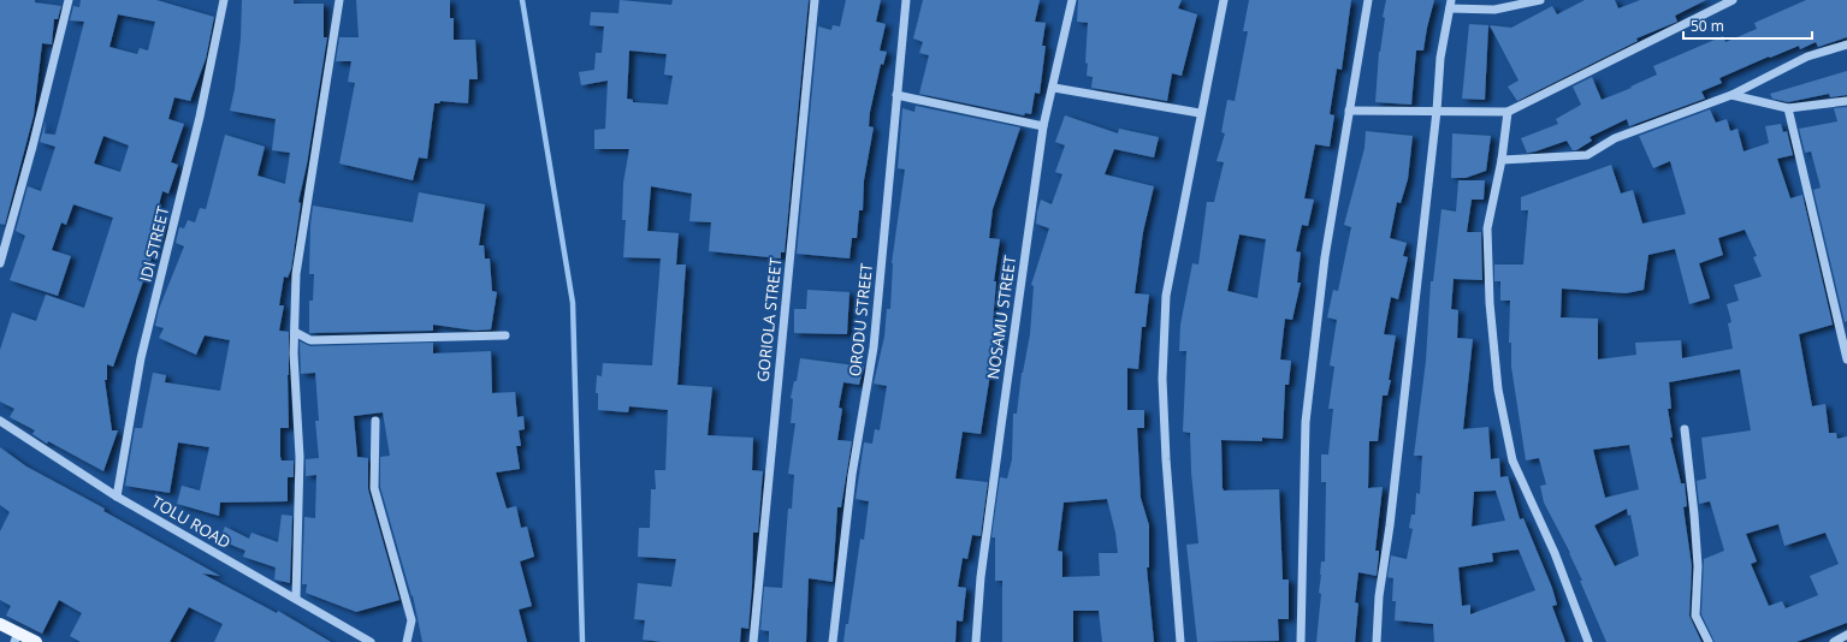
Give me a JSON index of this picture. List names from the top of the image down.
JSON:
{
  "streets": {
    "street": [
      "IDI STREET",
      "NOSAMU STREET",
      "GORIOLA STREET",
      "ORODU STREET",
      "TOLU ROAD"
    ]
  },
  "crossings": [
    ["IDI STREET", "TOLU ROAD"]
  ],
  "scale_bar": "50 m"
}
